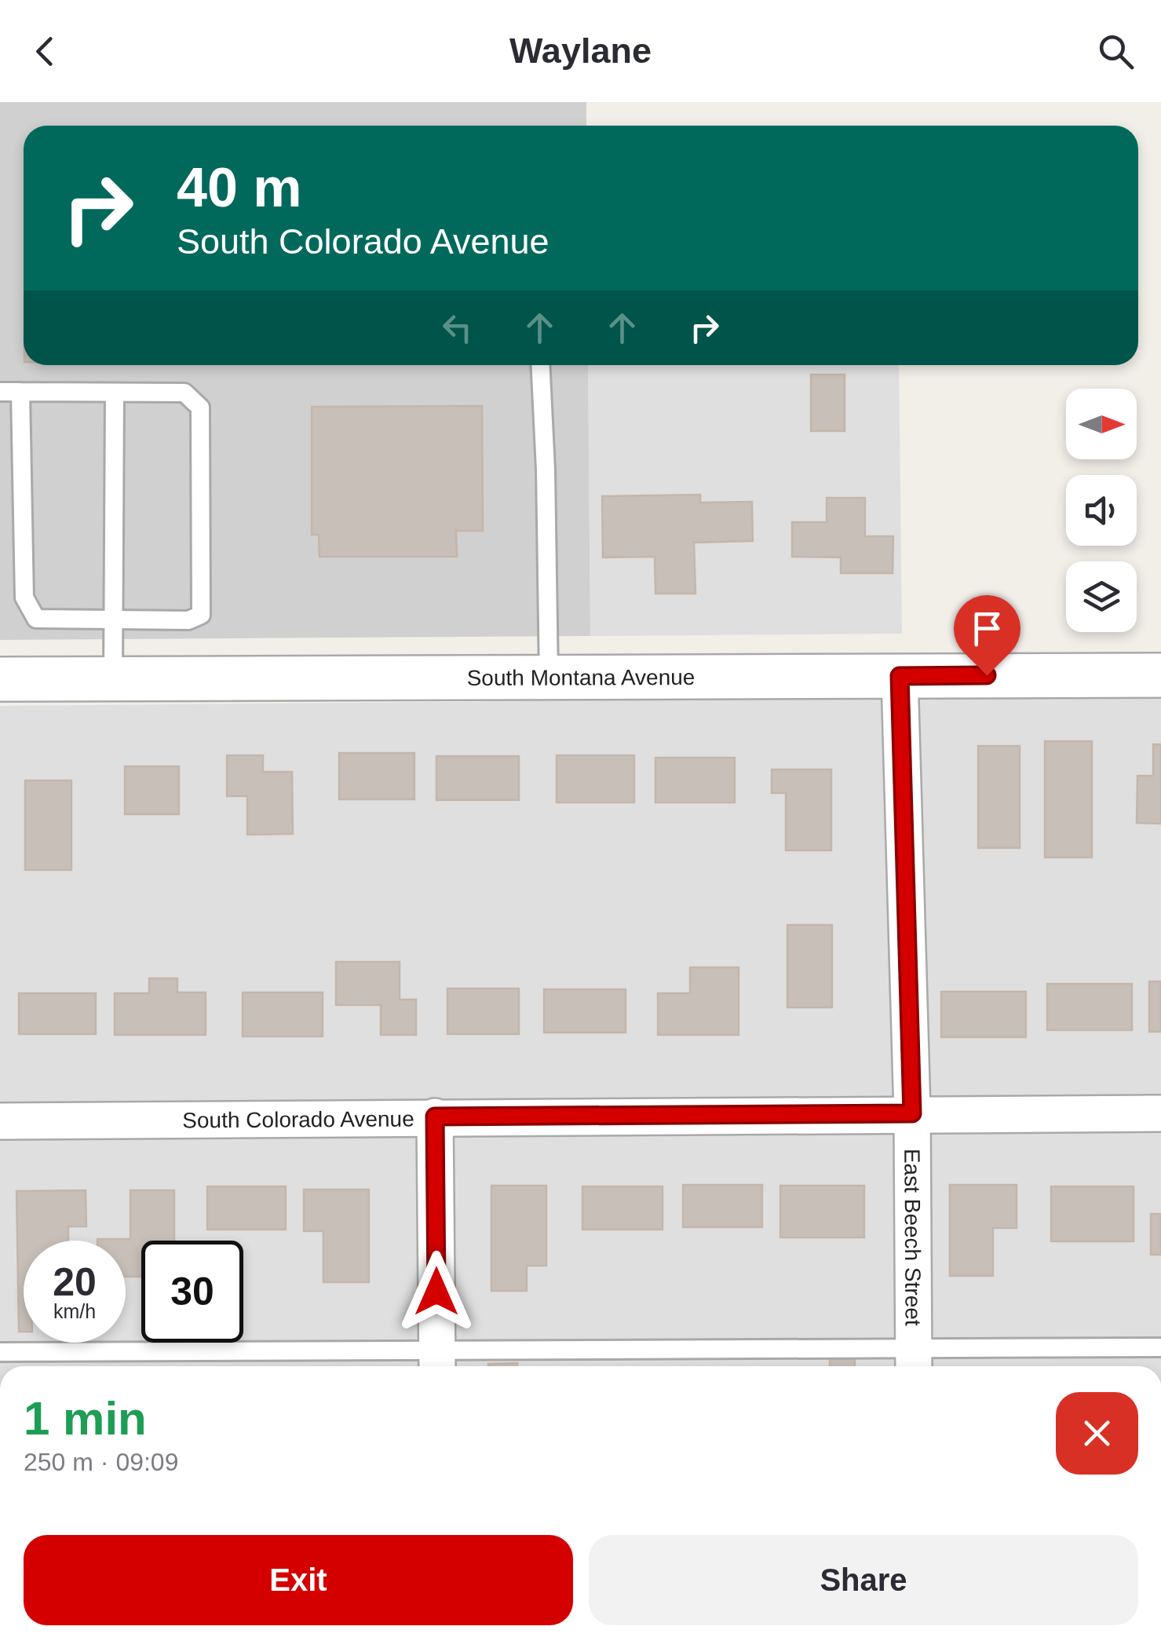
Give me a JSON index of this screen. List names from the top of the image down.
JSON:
{
  "streets": {
    "street": ["South Montana Avenue", "South Colorado Avenue", "East Beech Street"]
  },
  "crossings": [
    ["South Montana Avenue", "East Beech Street"],
    ["South Colorado Avenue", "East Beech Street"]
  ],
  "north": "right",
  "page": {
    "header": "Waylane",
    "turn": ["40 m", "South Colorado Avenue"],
    "speed": "20 km/h",
    "limit": "30",
    "heading": ["1 min", "250 m · 09:09"],
    "buttons": ["Exit", "Share"]
  }
}
